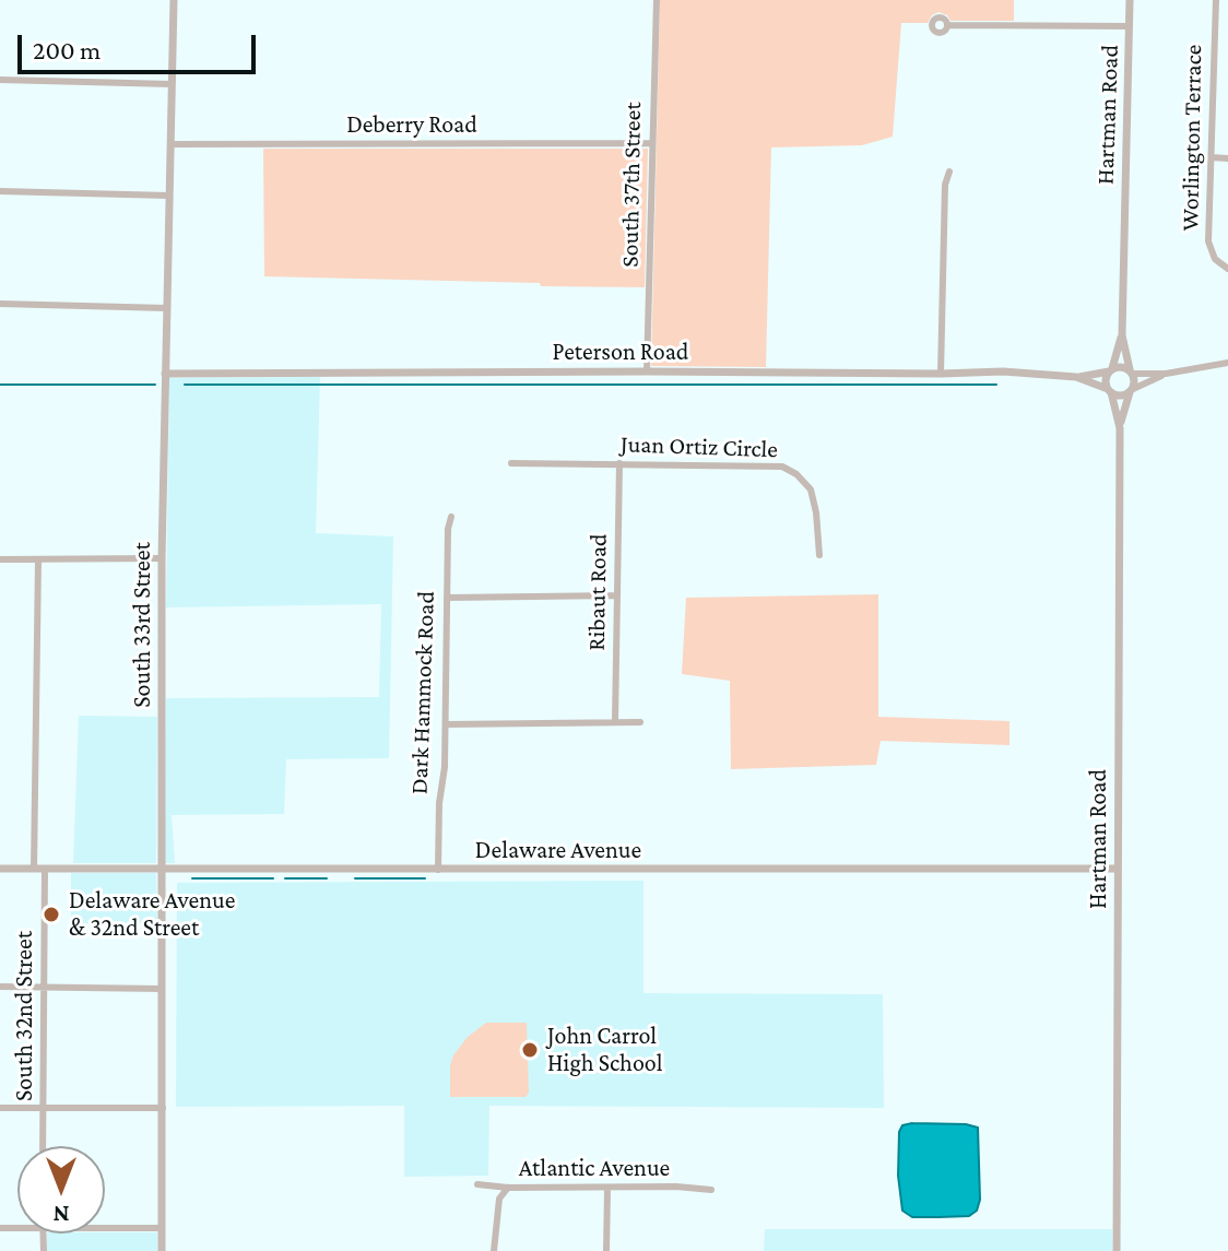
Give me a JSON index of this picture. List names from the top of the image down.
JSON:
{
  "streets": {
    "street": [
      "Hartman Road",
      "Deberry Road",
      "Worlington Terrace",
      "South 37th Street",
      "Peterson Road",
      "Juan Ortiz Circle",
      "Ribaut Road",
      "South 33rd Street",
      "Dark Hammock Road",
      "Delaware Avenue",
      "South 32nd Street",
      "Atlantic Avenue"
    ]
  },
  "crossings": [
    ["Hartman Road", "Peterson Road"],
    ["Hartman Road", "Delaware Avenue"],
    ["Deberry Road", "South 37th Street"],
    ["Deberry Road", "South 33rd Street"],
    ["South 37th Street", "Peterson Road"],
    ["Peterson Road", "South 33rd Street"],
    ["Juan Ortiz Circle", "Ribaut Road"],
    ["South 33rd Street", "Delaware Avenue"],
    ["Dark Hammock Road", "Delaware Avenue"],
    ["Delaware Avenue", "South 32nd Street"]
  ],
  "places": ["Delaware Avenue & 32nd Street", "John Carrol High School"],
  "scale_bar": "200 m",
  "north": "bottom"
}
